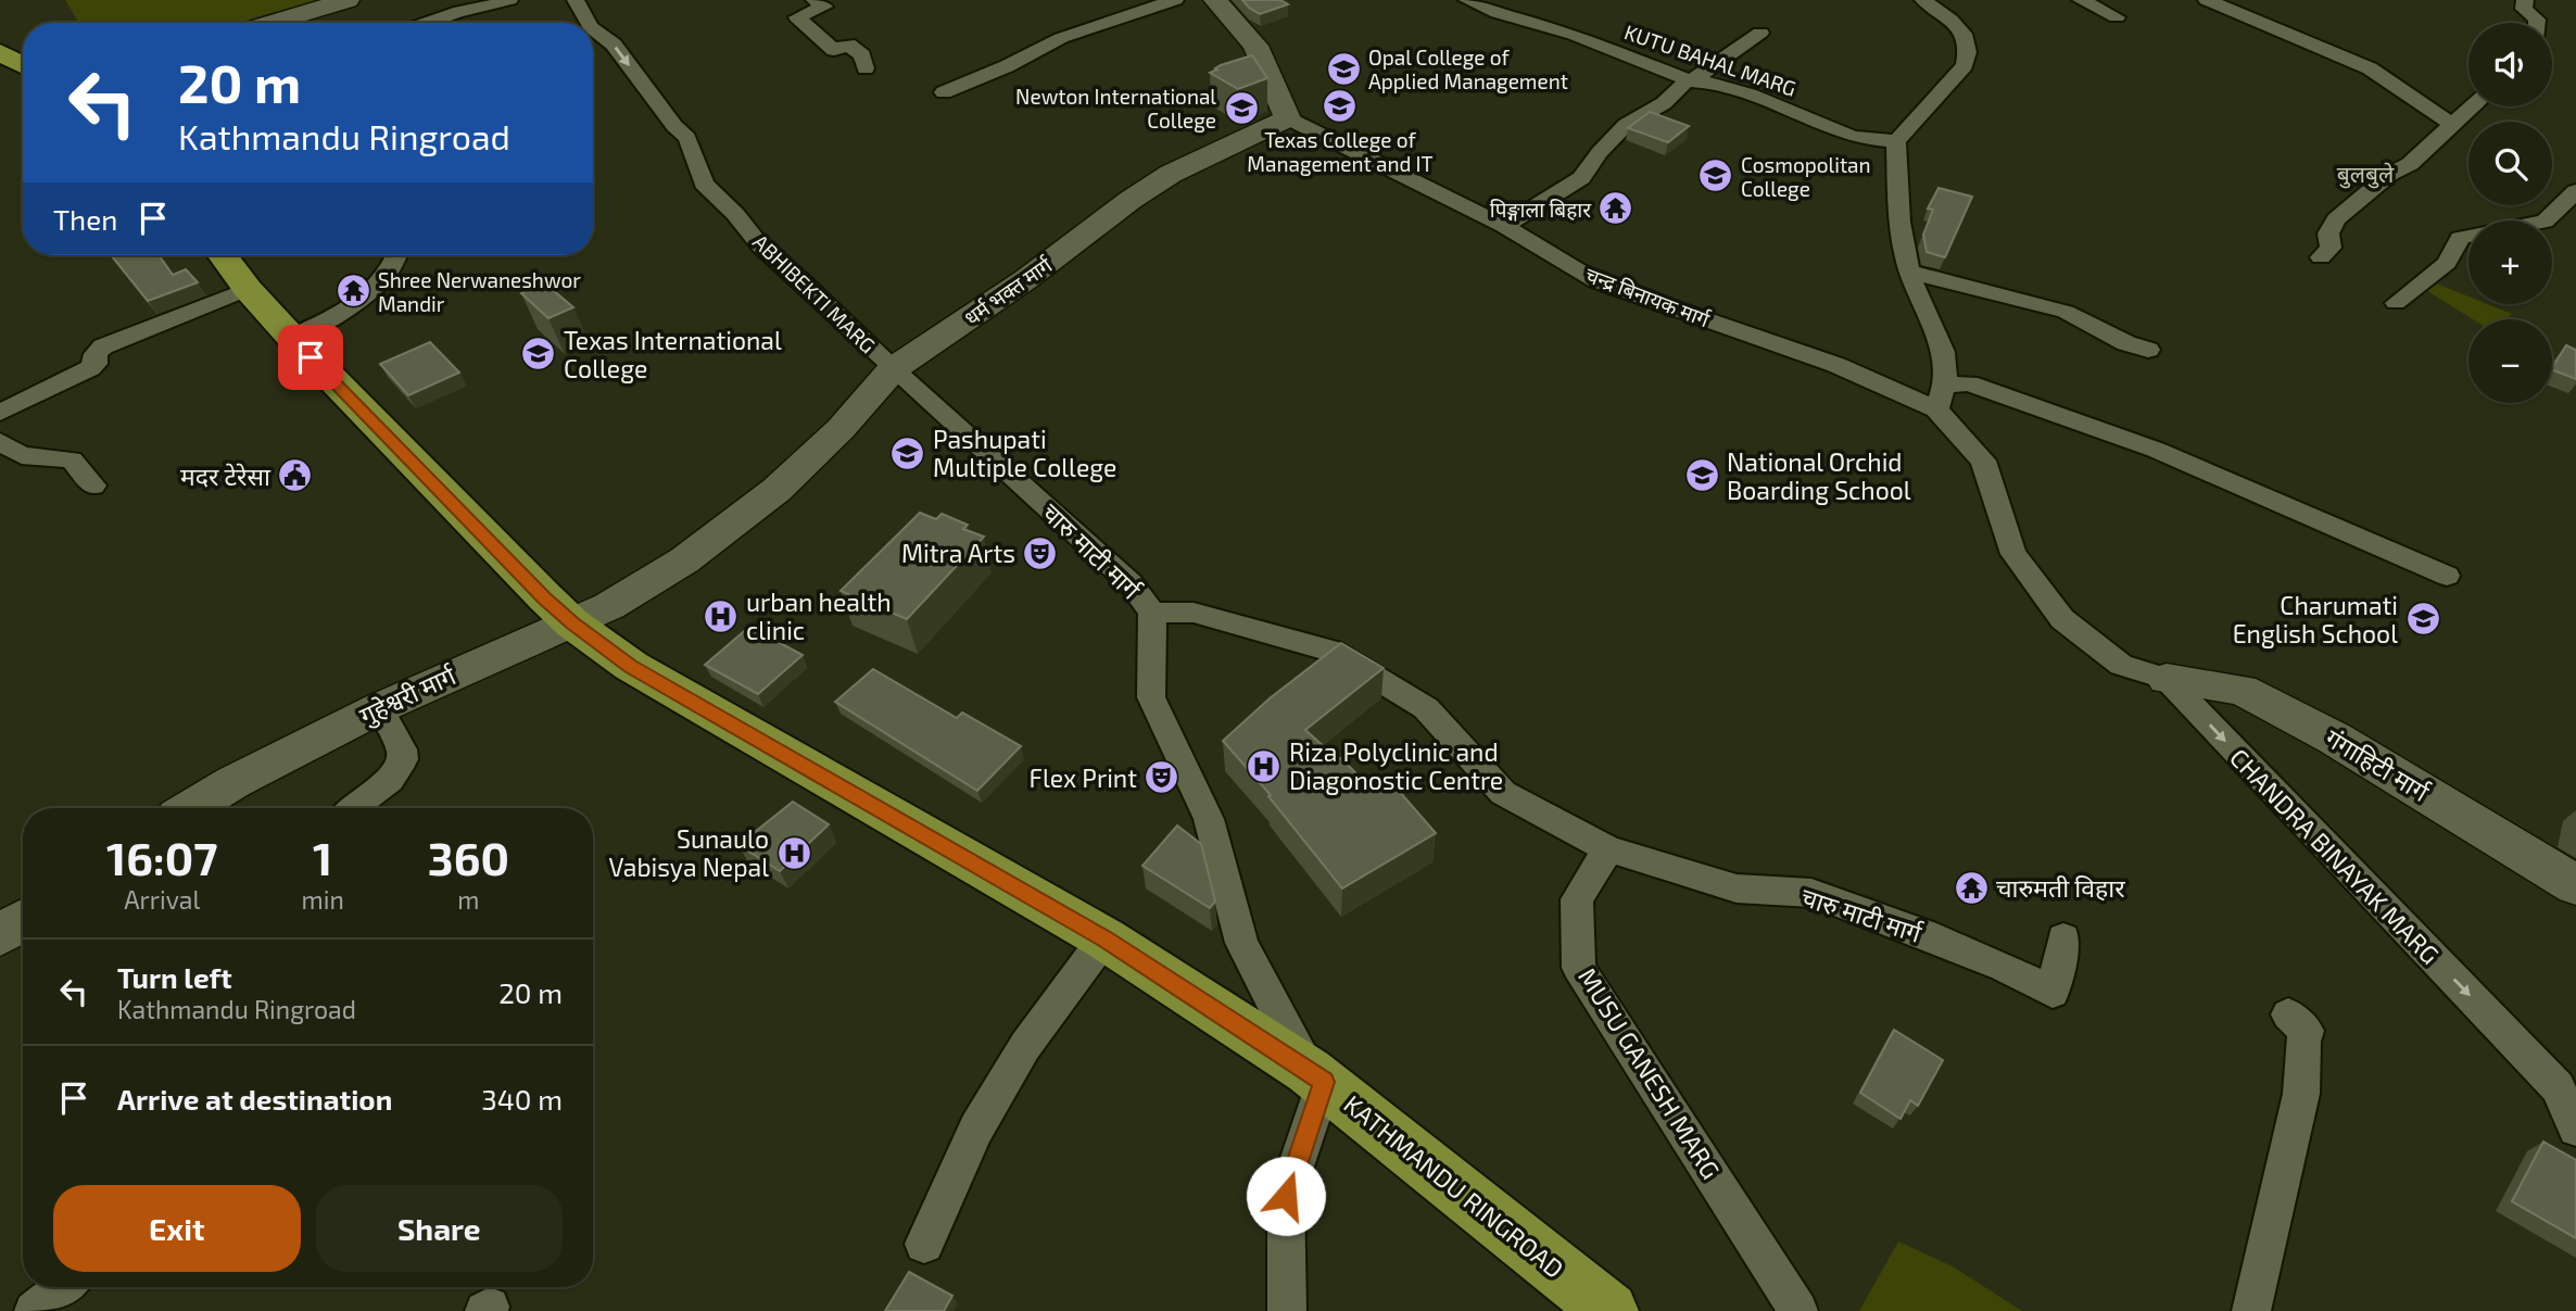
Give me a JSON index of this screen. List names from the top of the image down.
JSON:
{
  "streets": {
    "highway": ["KATHMANDU RINGROAD"],
    "main road": ["धर्म भक्त मार्ग", "गुहेश्वरी मार्ग", "गंगाहिटी मार्ग"],
    "street": [
      "KUTU BAHAL MARG",
      "ABHIBEKTI MARG",
      "चन्द्र बिनायक मार्ग",
      "चारु माटी मार्ग",
      "CHANDRA BINAYAK MARG",
      "MUSU GANESH MARG"
    ]
  },
  "crossings": [
    ["धर्म भक्त मार्ग", "ABHIBEKTI MARG"],
    ["धर्म भक्त मार्ग", "चन्द्र बिनायक मार्ग"],
    ["धर्म भक्त मार्ग", "चारु माटी मार्ग"],
    ["धर्म भक्त मार्ग", "गुहेश्वरी मार्ग"],
    ["ABHIBEKTI MARG", "चारु माटी मार्ग"],
    ["चन्द्र बिनायक मार्ग", "CHANDRA BINAYAK MARG"],
    ["चारु माटी मार्ग", "MUSU GANESH MARG"],
    ["गुहेश्वरी मार्ग", "KATHMANDU RINGROAD"],
    ["गंगाहिटी मार्ग", "CHANDRA BINAYAK MARG"]
  ],
  "one_way": ["ABHIBEKTI MARG", "CHANDRA BINAYAK MARG"],
  "districts": ["बुलबुले"],
  "places": {
    "school or university": [
      "Opal College of Applied Management",
      "Texas College of Management and IT",
      "Newton International College",
      "Cosmopolitan College",
      "Texas International College",
      "Pashupati Multiple College",
      "National Orchid Boarding School",
      "Charumati English School"
    ],
    "temple": ["पिङ्गाला बिहार", "Shree Nerwaneshwor Mandir", "चारुमती विहार"],
    "public building": ["मदर टेरेसा"],
    "theatre": ["Mitra Arts", "Flex Print"],
    "hospital": ["urban health clinic", "Riza Polyclinic and Diagonostic Centre", "Sunaulo Vabisya Nepal"]
  },
  "page": {
    "map_buttons": ["+", "−"],
    "turn": ["20 m", "Kathmandu Ringroad"],
    "then": "Then",
    "eta": [
      "16:07",
      "Arrival",
      "1",
      "min",
      "360",
      "m"
    ],
    "list": [
      {
        "name": "Turn left",
        "note": "Kathmandu Ringroad",
        "value": "20 m"
      },
      {
        "name": "Arrive at destination",
        "value": "340 m"
      }
    ],
    "buttons": ["Exit", "Share"]
  }
}
